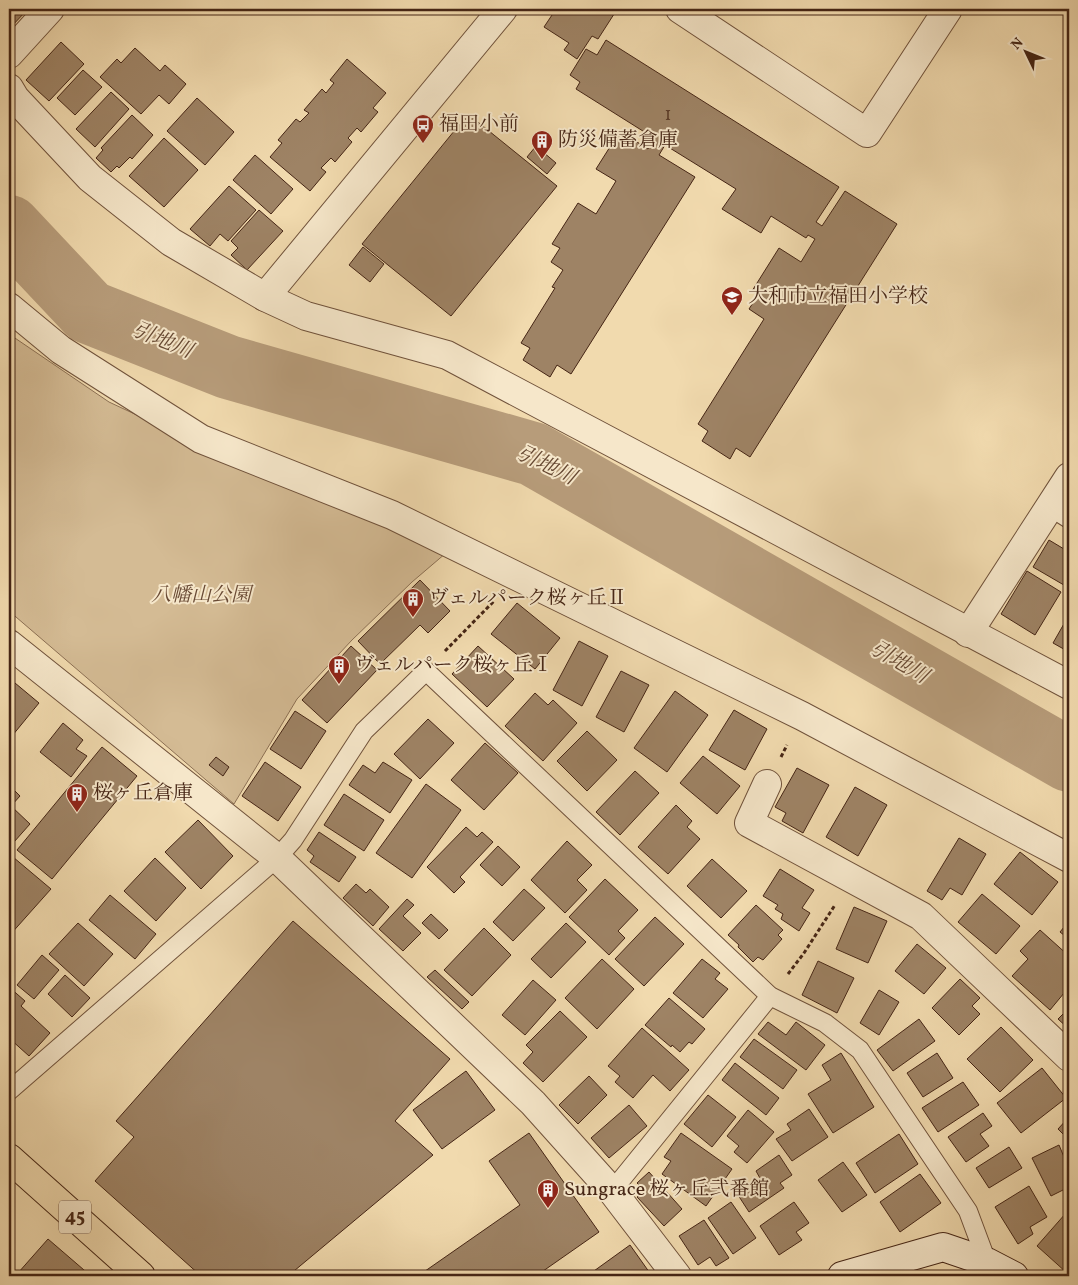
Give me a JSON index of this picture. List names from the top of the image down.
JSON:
{
  "streets": {
    "main road": ["45"]
  },
  "water": ["引地川"],
  "parks": ["八幡山公園"],
  "places": {
    "bus stop": ["福田小前"],
    "building": [
      "防災備蓄倉庫",
      "ヴェルパーク桜ヶ丘Ⅱ",
      "ヴェルパーク桜ヶ丘Ⅰ",
      "桜ヶ丘倉庫",
      "Sungrace 桜ヶ丘弐番館"
    ],
    "school or university": ["大和市立福田小学校"]
  },
  "house_numbers": ["1"],
  "north": "top left"
}
